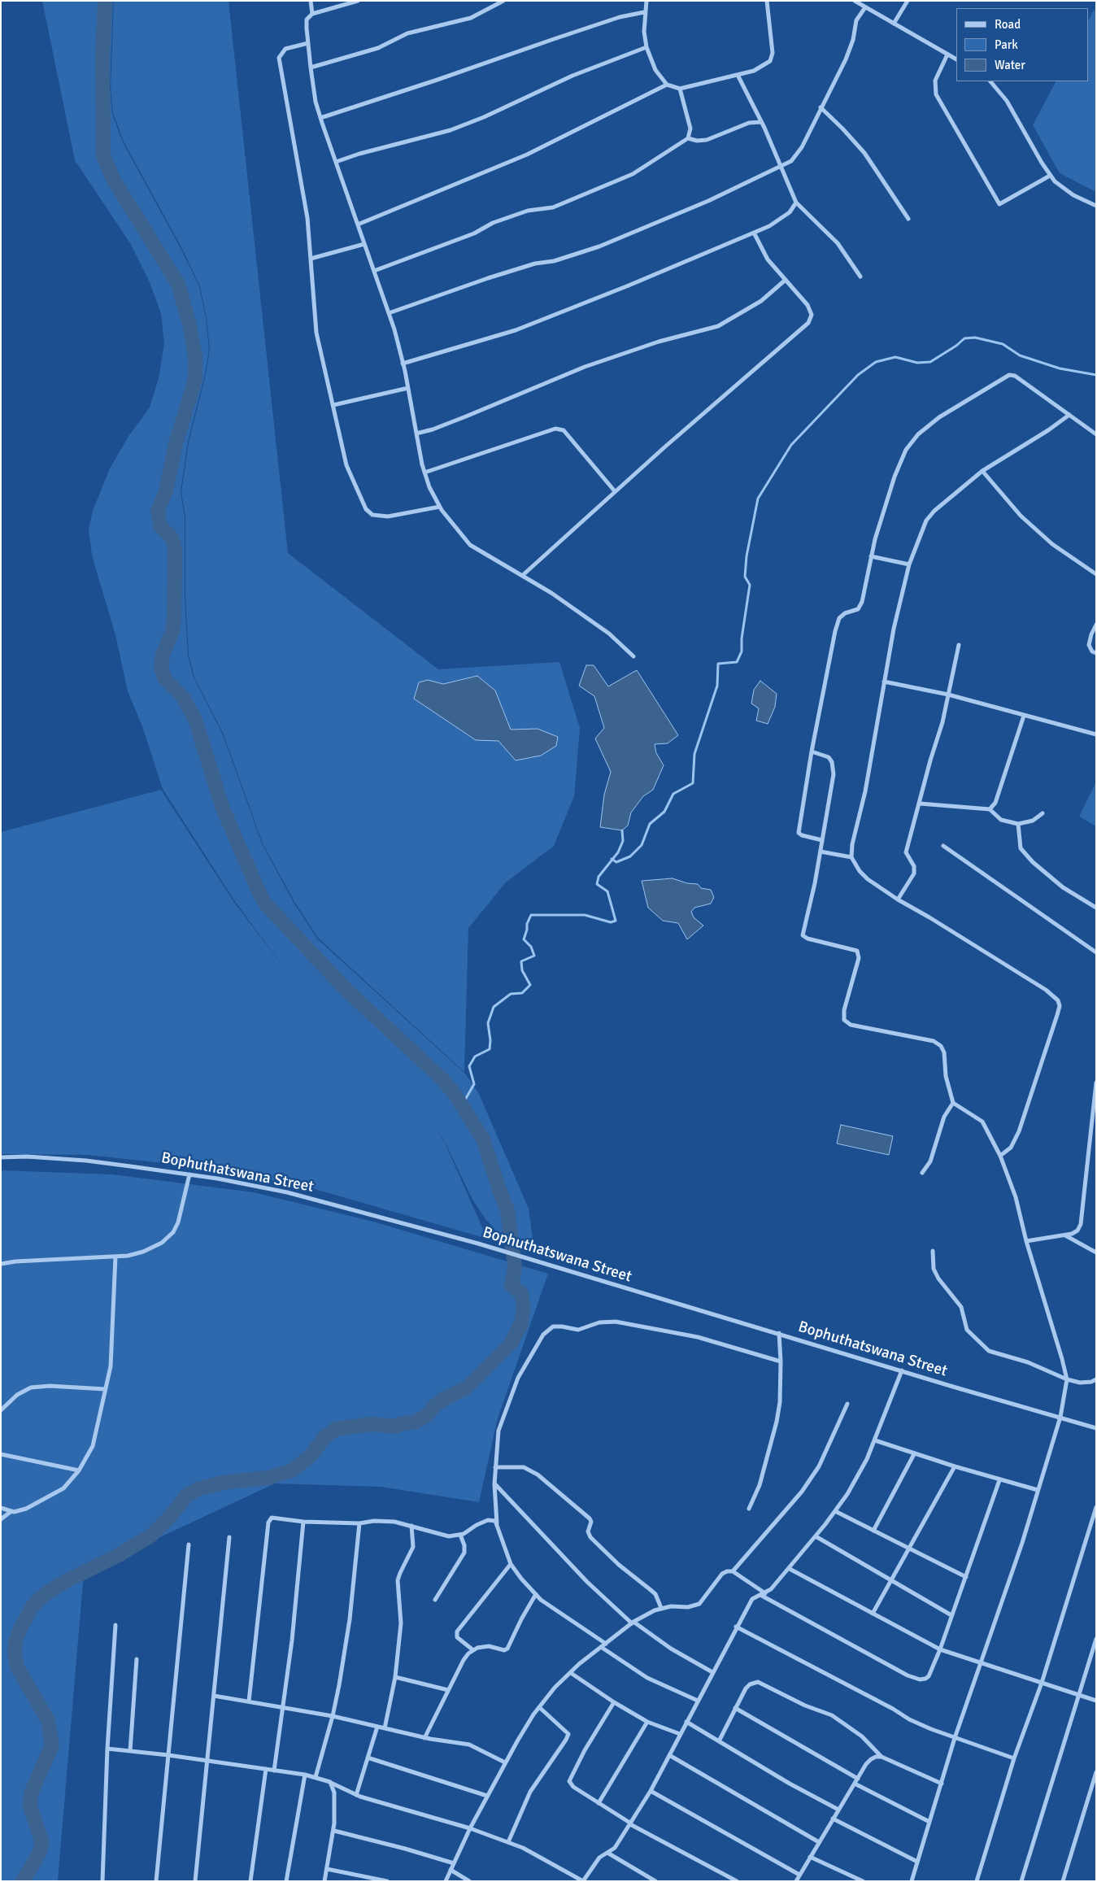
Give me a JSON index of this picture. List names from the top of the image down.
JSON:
{
  "streets": {
    "street": ["Bophuthatswana Street"]
  },
  "legend": ["Road", "Park", "Water"]
}
